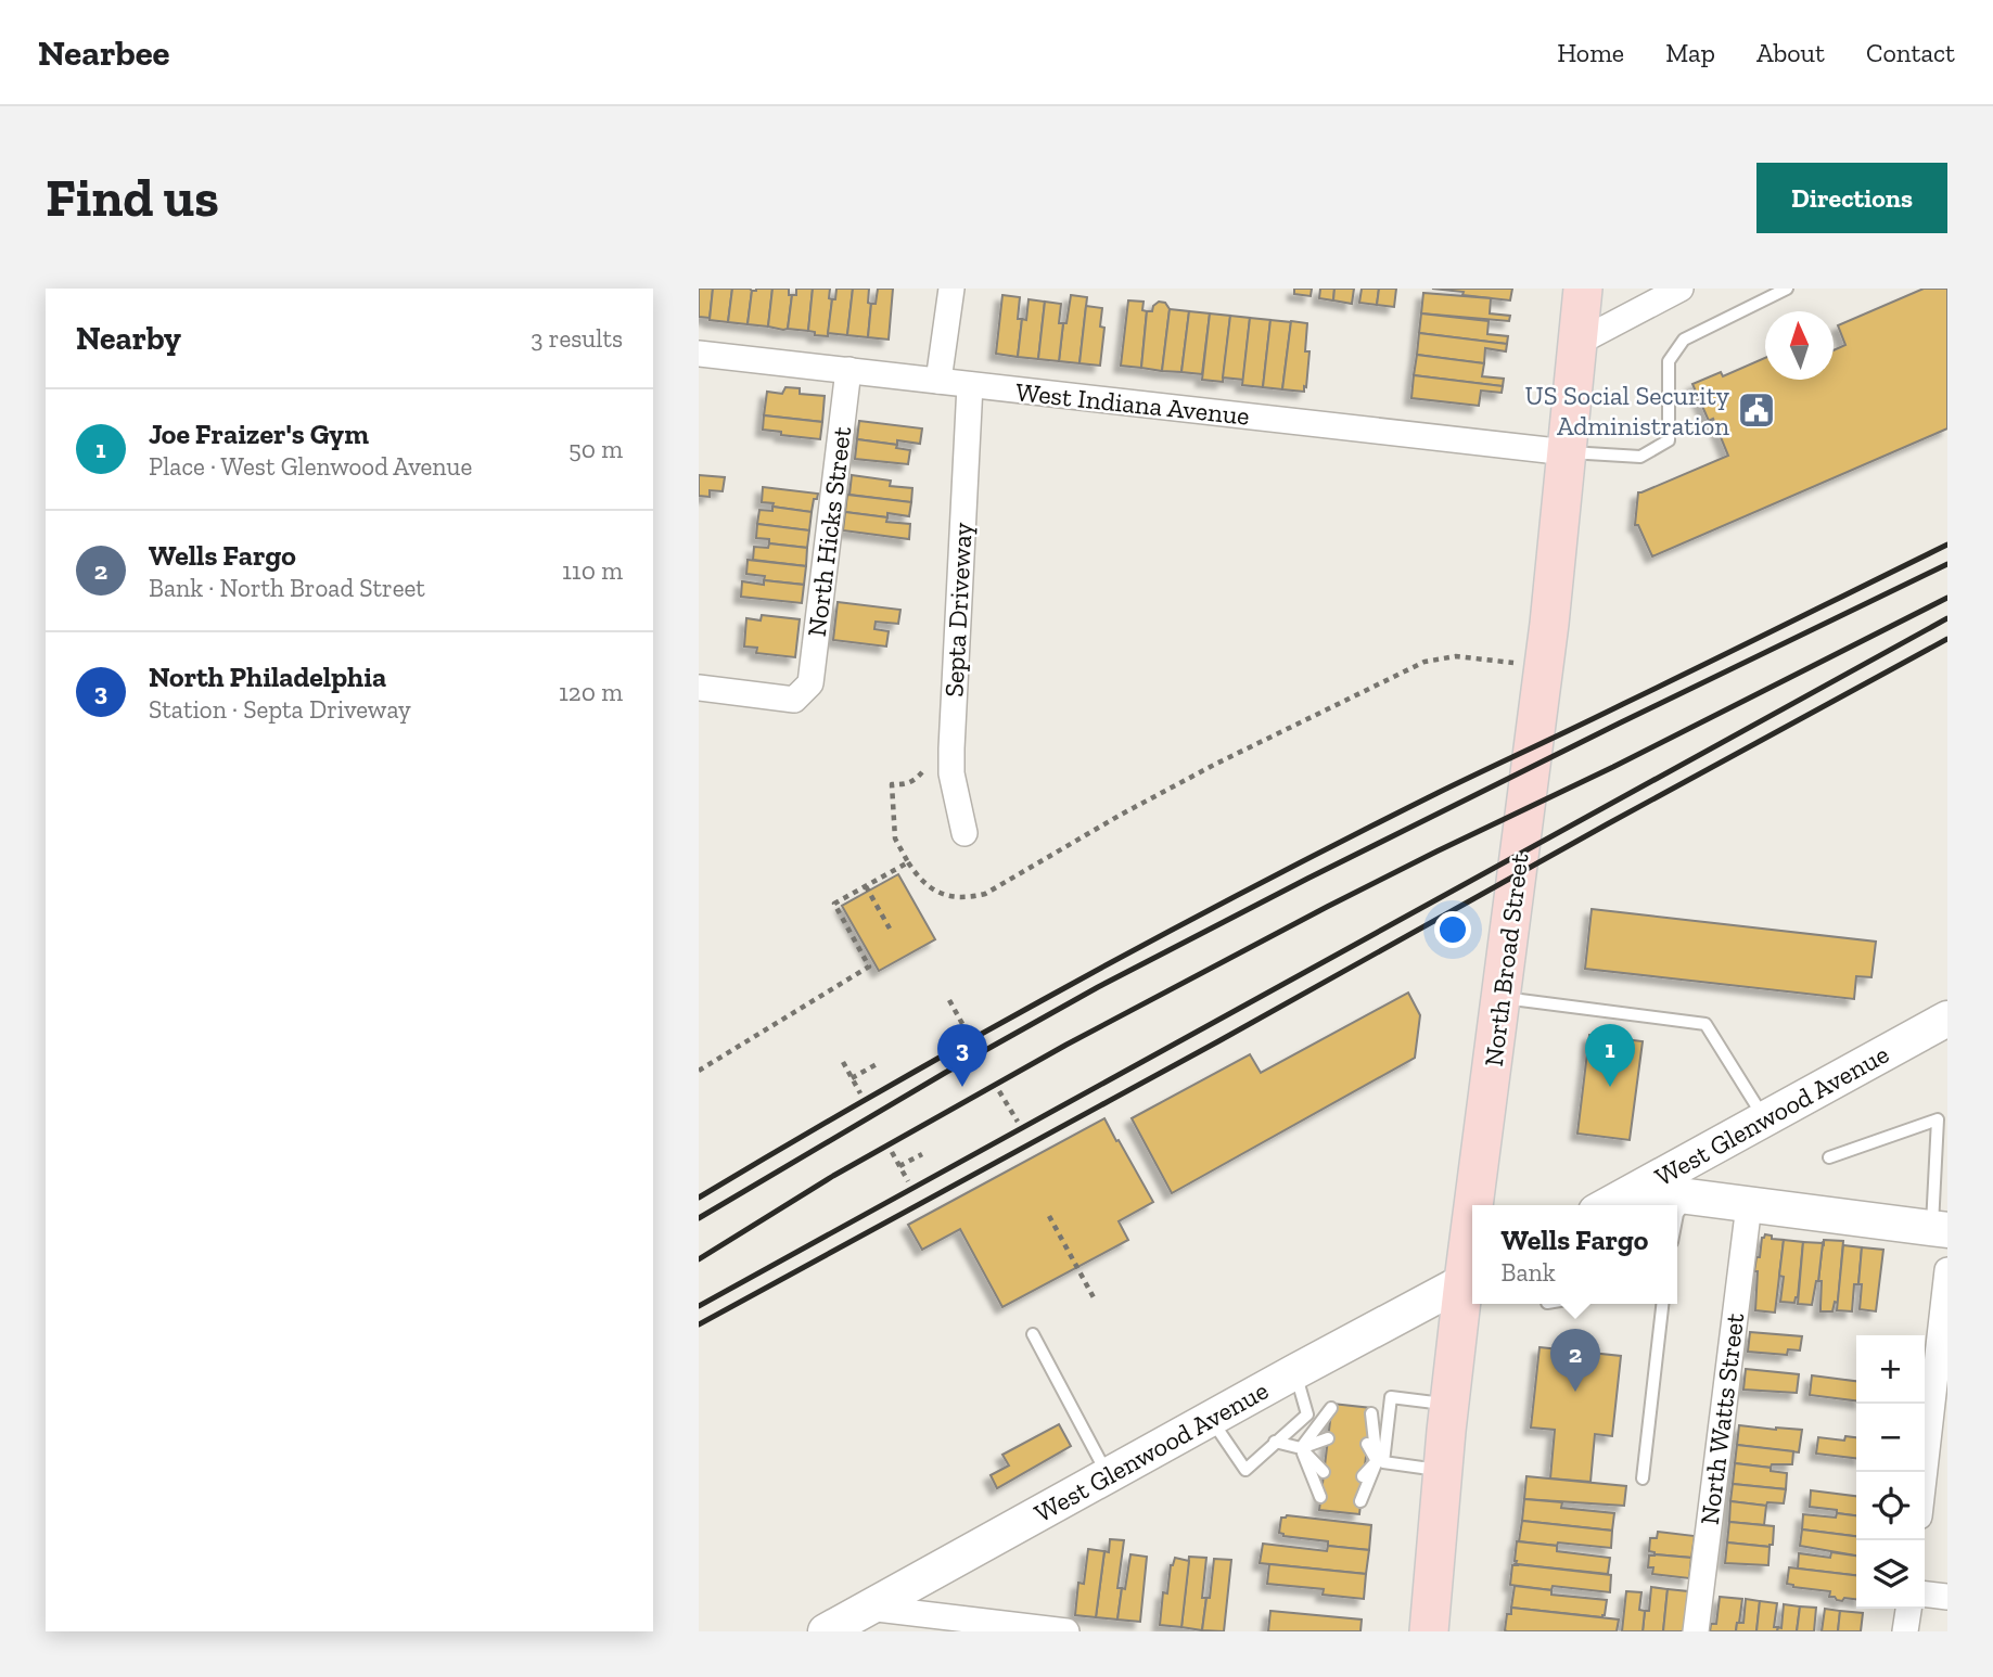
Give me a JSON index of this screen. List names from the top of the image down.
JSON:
{
  "streets": {
    "main road": ["North Broad Street", "West Glenwood Avenue"],
    "street": [
      "West Indiana Avenue",
      "North Hicks Street",
      "Septa Driveway",
      "North Watts Street"
    ]
  },
  "crossings": [
    ["West Indiana Avenue", "North Hicks Street"],
    ["West Indiana Avenue", "Septa Driveway"],
    ["West Indiana Avenue", "North Broad Street"],
    ["North Broad Street", "West Glenwood Avenue"]
  ],
  "places": {
    "public building": ["US Social Security Administration"]
  },
  "north": "top",
  "page": {
    "header": "Nearbee",
    "nav": [
      "Home",
      "Map",
      "About",
      "Contact"
    ],
    "buttons": "Directions",
    "title": "Find us",
    "heading": ["Nearby", "3 results"],
    "list": [
      {
        "mark": "1",
        "name": "Joe Fraizer's Gym",
        "note": "Place · West Glenwood Avenue",
        "value": "50 m"
      },
      {
        "mark": "2",
        "name": "Wells Fargo",
        "note": "Bank · North Broad Street",
        "value": "110 m"
      },
      {
        "mark": "3",
        "name": "North Philadelphia",
        "note": "Station · Septa Driveway",
        "value": "120 m"
      }
    ],
    "pins": ["1", "3", "2"],
    "popup": ["Wells Fargo", "Bank"],
    "map_buttons": ["+", "−"]
  }
}
